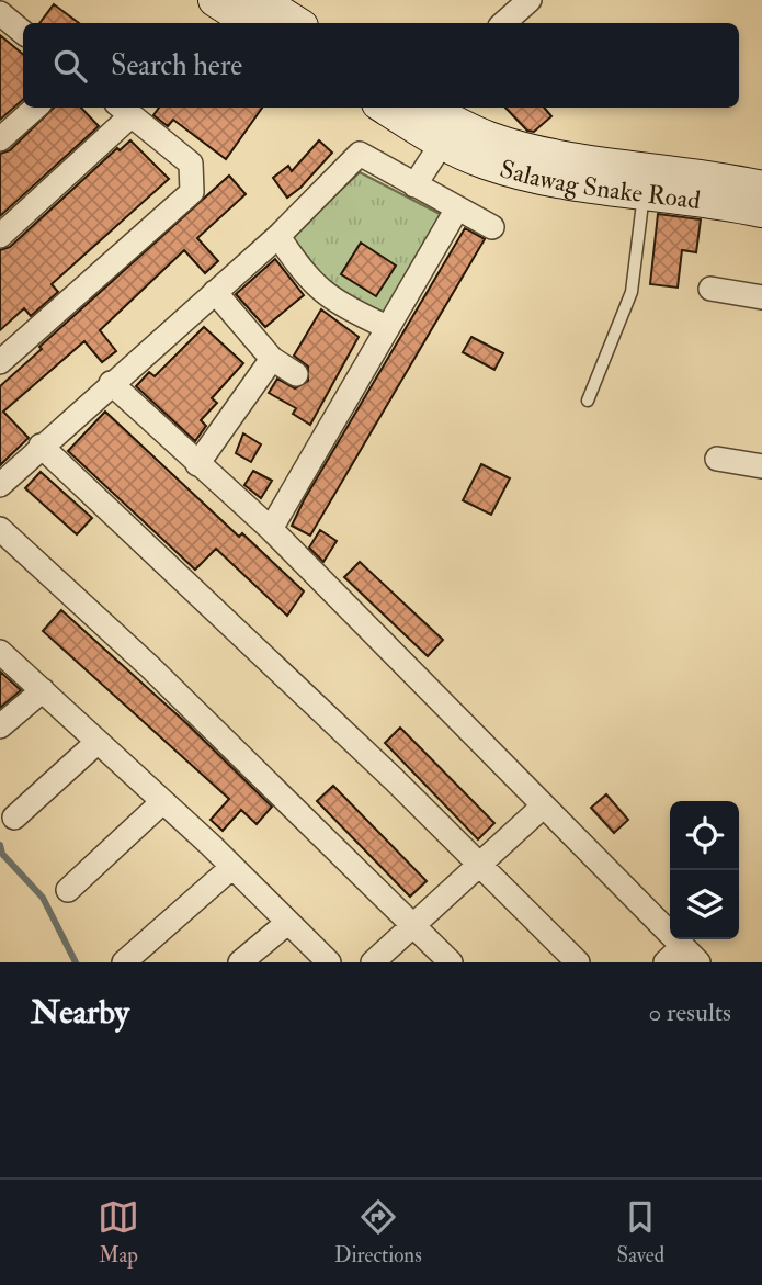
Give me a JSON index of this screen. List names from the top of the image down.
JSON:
{
  "streets": {
    "main road": ["Salawag Snake Road"]
  },
  "page": {
    "search": "Search here",
    "heading": ["Nearby", "0 results"],
    "nav": ["Map", "Directions", "Saved"]
  }
}
